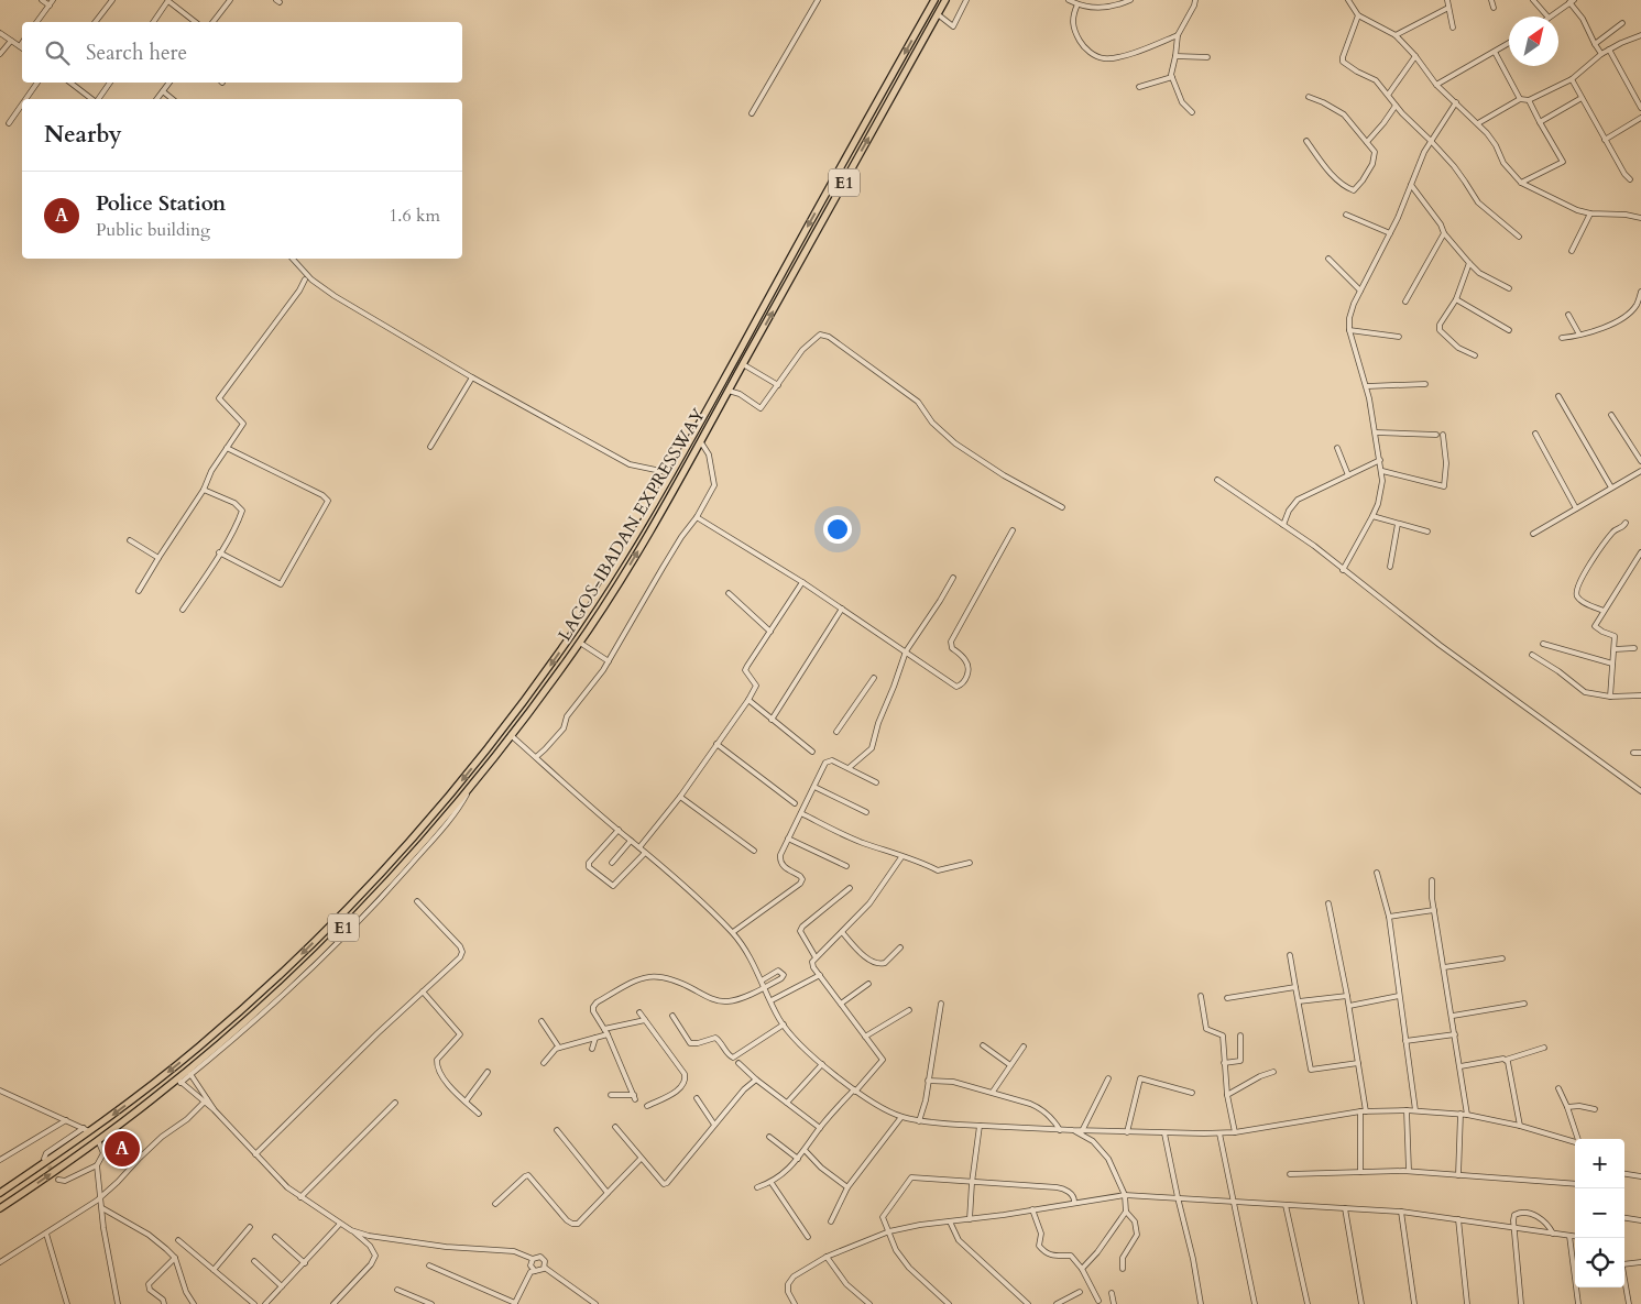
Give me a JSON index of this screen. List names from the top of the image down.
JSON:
{
  "streets": {
    "highway": ["E1", "LAGOS-IBADAN EXPRESSWAY"]
  },
  "north": "top right",
  "page": {
    "search": "Search here",
    "heading": "Nearby",
    "list": [
      {
        "mark": "A",
        "name": "Police Station",
        "note": "Public building",
        "value": "1.6 km"
      }
    ],
    "pins": "A",
    "map_buttons": ["+", "−"]
  }
}
